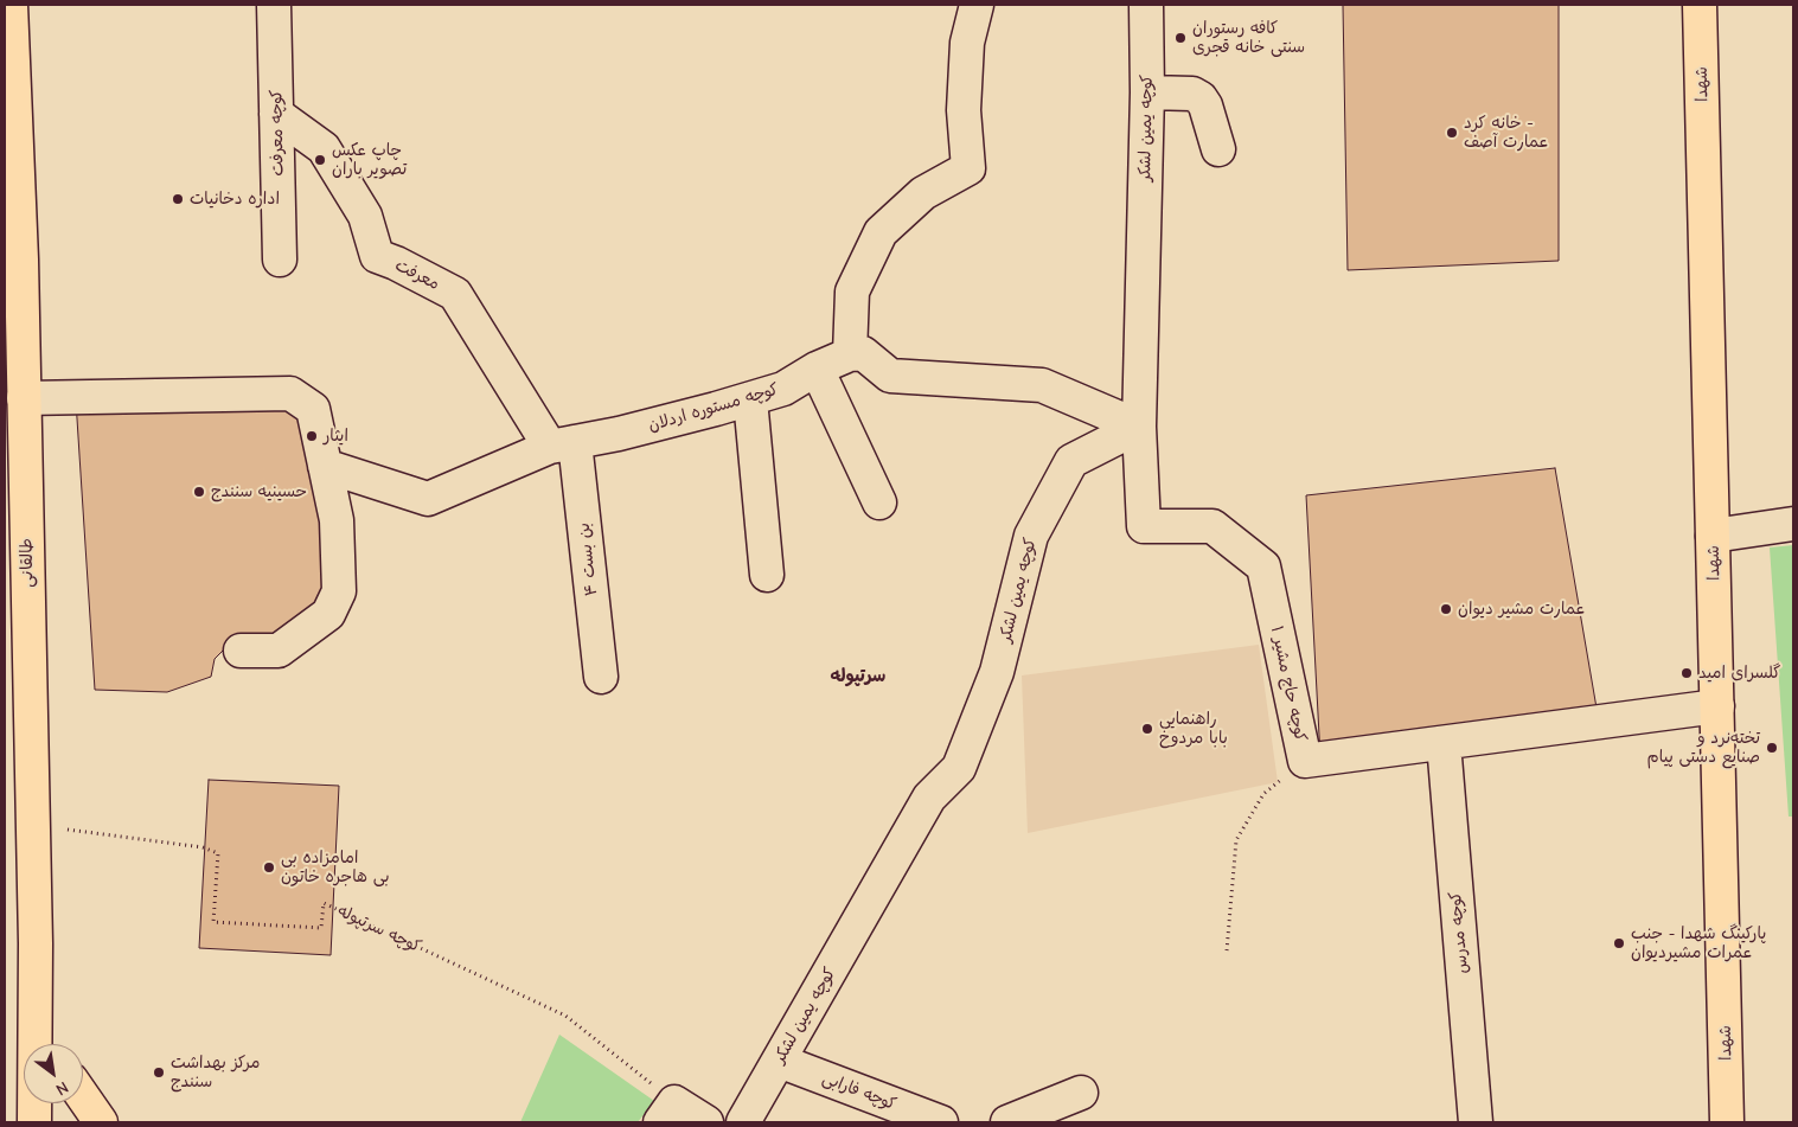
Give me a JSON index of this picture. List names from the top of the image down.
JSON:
{
  "streets": {
    "main road": ["شهدا", "طالقانی"],
    "street": [
      "کوچه یمین لشکر",
      "کوچه معرفت",
      "معرفت",
      "کوچه مستوره اردلان",
      "بن بست ۴",
      "کوچه حاج مشیر ۱",
      "کوچه مدرس",
      "کوچه فارابی"
    ],
    "path": ["کوچه سرتپوله"]
  },
  "crossings": [
    ["شهدا", "کوچه حاج مشیر ۱"],
    ["کوچه یمین لشکر", "کوچه حاج مشیر ۱"],
    ["کوچه یمین لشکر", "کوچه فارابی"],
    ["کوچه معرفت", "معرفت"],
    ["معرفت", "کوچه مستوره اردلان"],
    ["معرفت", "بن بست ۴"],
    ["کوچه مستوره اردلان", "بن بست ۴"],
    ["کوچه حاج مشیر ۱", "کوچه مدرس"]
  ],
  "districts": ["سرتپوله"],
  "places": [
    "کافه رستوران سنتی خانه قجری",
    "خانه کرد - عمارت آصف",
    "چاپ عکس تصویر باران",
    "اداره دخانیات",
    "ایثار",
    "حسینیه سنندج",
    "عمارت مشیر دیوان",
    "گلسرای امید",
    "راهنمایی بابا مردوخ",
    "تخته‌نرد و صنایع دستی پیام",
    "امامزاده بی بی هاجره خاتون",
    "پارکینگ شهدا - جنب عمرات مشیردیوان",
    "مرکز بهداشت سنندج"
  ],
  "north": "bottom right"
}
